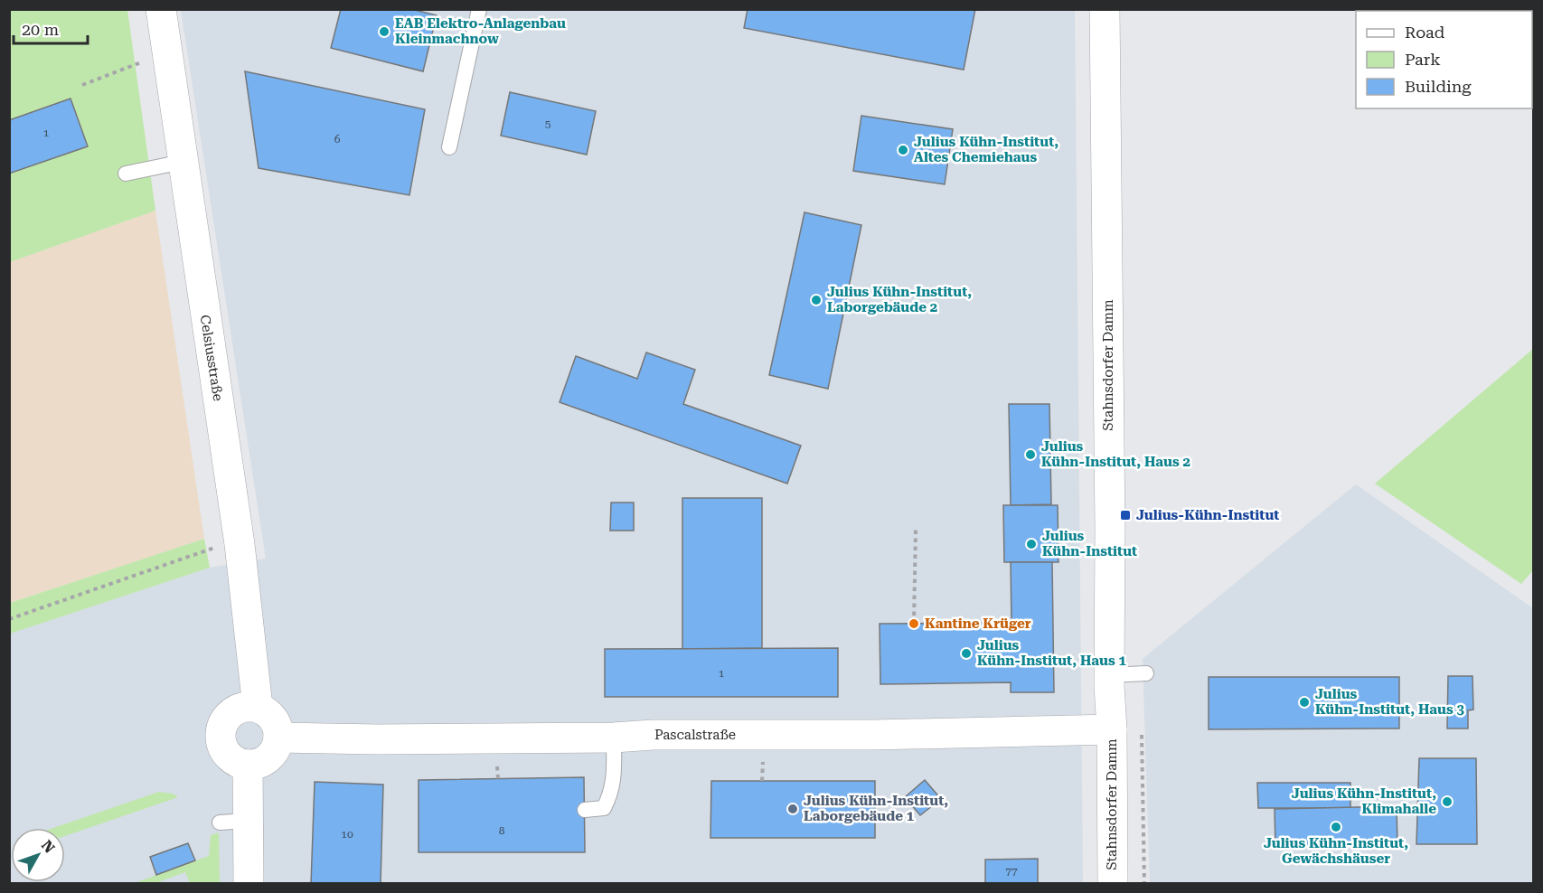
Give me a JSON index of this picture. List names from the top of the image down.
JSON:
{
  "streets": {
    "street": ["Celsiusstraße", "Stahnsdorfer Damm", "Pascalstraße"]
  },
  "crossings": [
    ["Celsiusstraße", "Pascalstraße"],
    ["Stahnsdorfer Damm", "Pascalstraße"]
  ],
  "places": {
    "other": [
      "EAB Elektro-Anlagenbau Kleinmachnow",
      "Julius Kühn-Institut, Altes Chemiehaus",
      "Julius Kühn-Institut, Laborgebäude 2",
      "Julius Kühn-Institut, Haus 2",
      "Julius Kühn-Institut",
      "Kantine Krüger",
      "Julius Kühn-Institut, Haus 1",
      "Julius Kühn-Institut, Haus 3",
      "Julius Kühn-Institut, Klimahalle",
      "Julius Kühn-Institut, Laborgebäude 1",
      "Julius Kühn-Institut, Gewächshäuser"
    ],
    "transit": ["Julius-Kühn-Institut"]
  },
  "house_numbers": [
    "5",
    "1",
    "6",
    "1",
    "8",
    "10",
    "77"
  ],
  "legend": ["Road", "Park", "Building"],
  "scale_bar": "20 m",
  "north": "top right"
}
